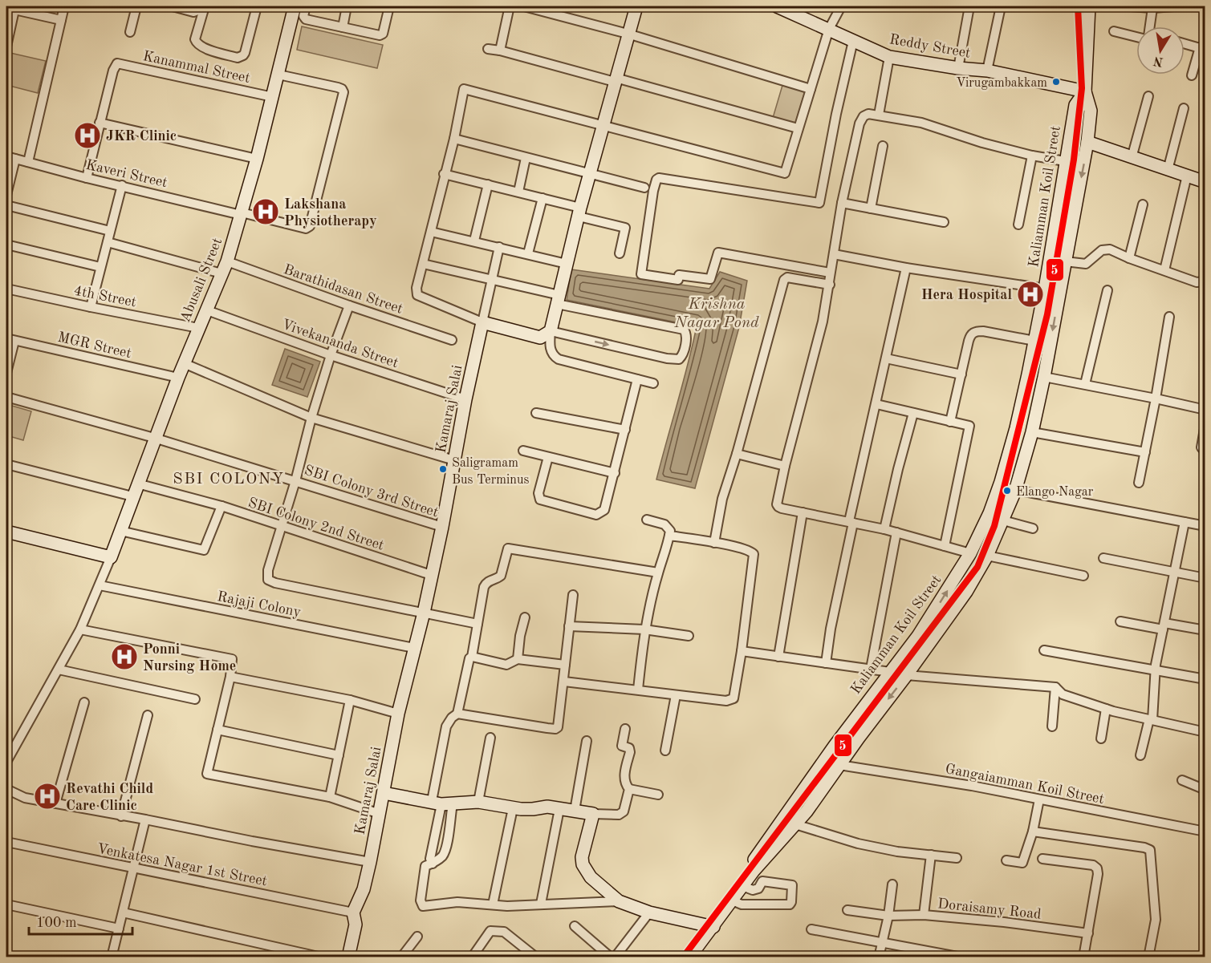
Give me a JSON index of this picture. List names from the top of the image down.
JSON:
{
  "streets": {
    "street": [
      "Reddy Street",
      "Kanammal Street",
      "Kaveri Street",
      "Kaliamman Koil Street",
      "Abusali Street",
      "Barathidasan Street",
      "4th Street",
      "Vivekananda Street",
      "MGR Street",
      "Kamaraj Salai",
      "SBI Colony 3rd Street",
      "SBI Colony 2nd Street",
      "Rajaji Colony",
      "Gangaiamman Koil Street",
      "Venkatesa Nagar 1st Street",
      "Doraisamy Road"
    ]
  },
  "crossings": [
    ["Reddy Street", "Kaliamman Koil Street"],
    ["Kanammal Street", "Abusali Street"],
    ["Kaveri Street", "Abusali Street"],
    ["Kaliamman Koil Street", "Gangaiamman Koil Street"],
    ["Abusali Street", "Barathidasan Street"],
    ["Abusali Street", "4th Street"],
    ["Abusali Street", "Vivekananda Street"],
    ["Abusali Street", "MGR Street"],
    ["Abusali Street", "SBI Colony 3rd Street"],
    ["Abusali Street", "SBI Colony 2nd Street"],
    ["Vivekananda Street", "Kamaraj Salai"],
    ["Kamaraj Salai", "SBI Colony 3rd Street"],
    ["Kamaraj Salai", "SBI Colony 2nd Street"],
    ["Kamaraj Salai", "Rajaji Colony"],
    ["Kamaraj Salai", "Venkatesa Nagar 1st Street"]
  ],
  "districts": ["SBI COLONY"],
  "water": ["Krishna Nagar Pond"],
  "places": {
    "other": ["Virugambakkam", "Saligramam Bus Terminus", "Elango Nagar"],
    "hospital": [
      "JKR Clinic",
      "Lakshana Physiotherapy",
      "Hera Hospital",
      "Ponni Nursing Home",
      "Revathi Child Care Clinic"
    ]
  },
  "lines": ["transit line 5"],
  "scale_bar": "100 m",
  "north": "bottom"
}
